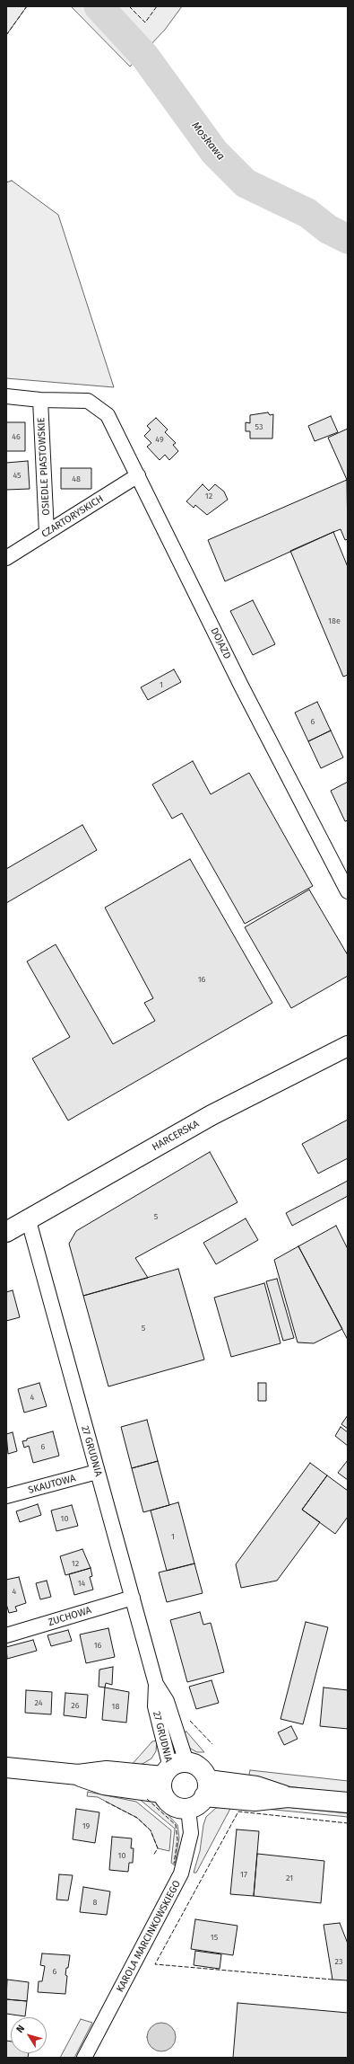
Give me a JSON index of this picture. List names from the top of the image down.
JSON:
{
  "streets": {
    "street": [
      "OSIEDLE PIASTOWSKIE",
      "CZARTORYSKICH",
      "DOJAZD",
      "HARCERSKA",
      "27 GRUDNIA",
      "SKAUTOWA",
      "ZUCHOWA",
      "KAROLA MARCINKOWSKIEGO"
    ]
  },
  "crossings": [
    ["OSIEDLE PIASTOWSKIE", "CZARTORYSKICH"],
    ["OSIEDLE PIASTOWSKIE", "DOJAZD"],
    ["CZARTORYSKICH", "DOJAZD"],
    ["HARCERSKA", "27 GRUDNIA"],
    ["27 GRUDNIA", "SKAUTOWA"],
    ["27 GRUDNIA", "ZUCHOWA"],
    ["27 GRUDNIA", "KAROLA MARCINKOWSKIEGO"]
  ],
  "water": ["Moskawa"],
  "house_numbers": [
    "53",
    "46",
    "49",
    "45",
    "48",
    "12",
    "18e",
    "1",
    "6",
    "16",
    "5",
    "5",
    "4",
    "6",
    "10",
    "1",
    "12",
    "14",
    "4",
    "16",
    "24",
    "26",
    "18",
    "19",
    "10",
    "17",
    "21",
    "8",
    "15",
    "23",
    "6"
  ],
  "north": "top left"
}
